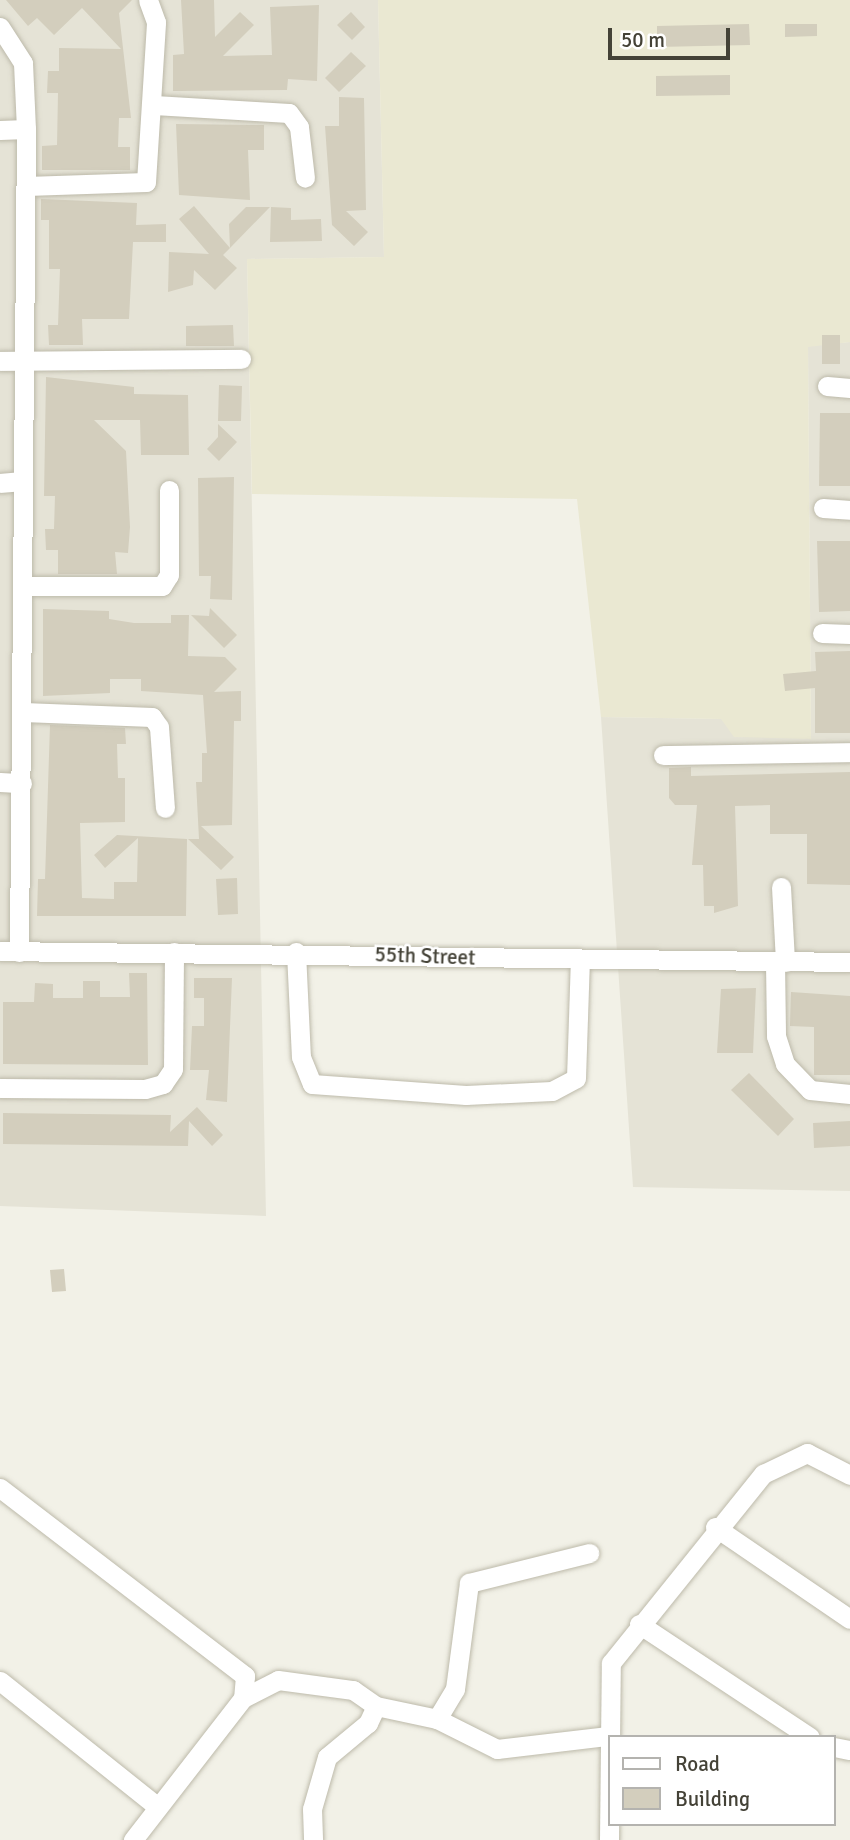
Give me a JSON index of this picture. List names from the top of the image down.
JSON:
{
  "streets": {
    "street": ["55th Street"]
  },
  "legend": ["Road", "Building"],
  "scale_bar": "50 m"
}
